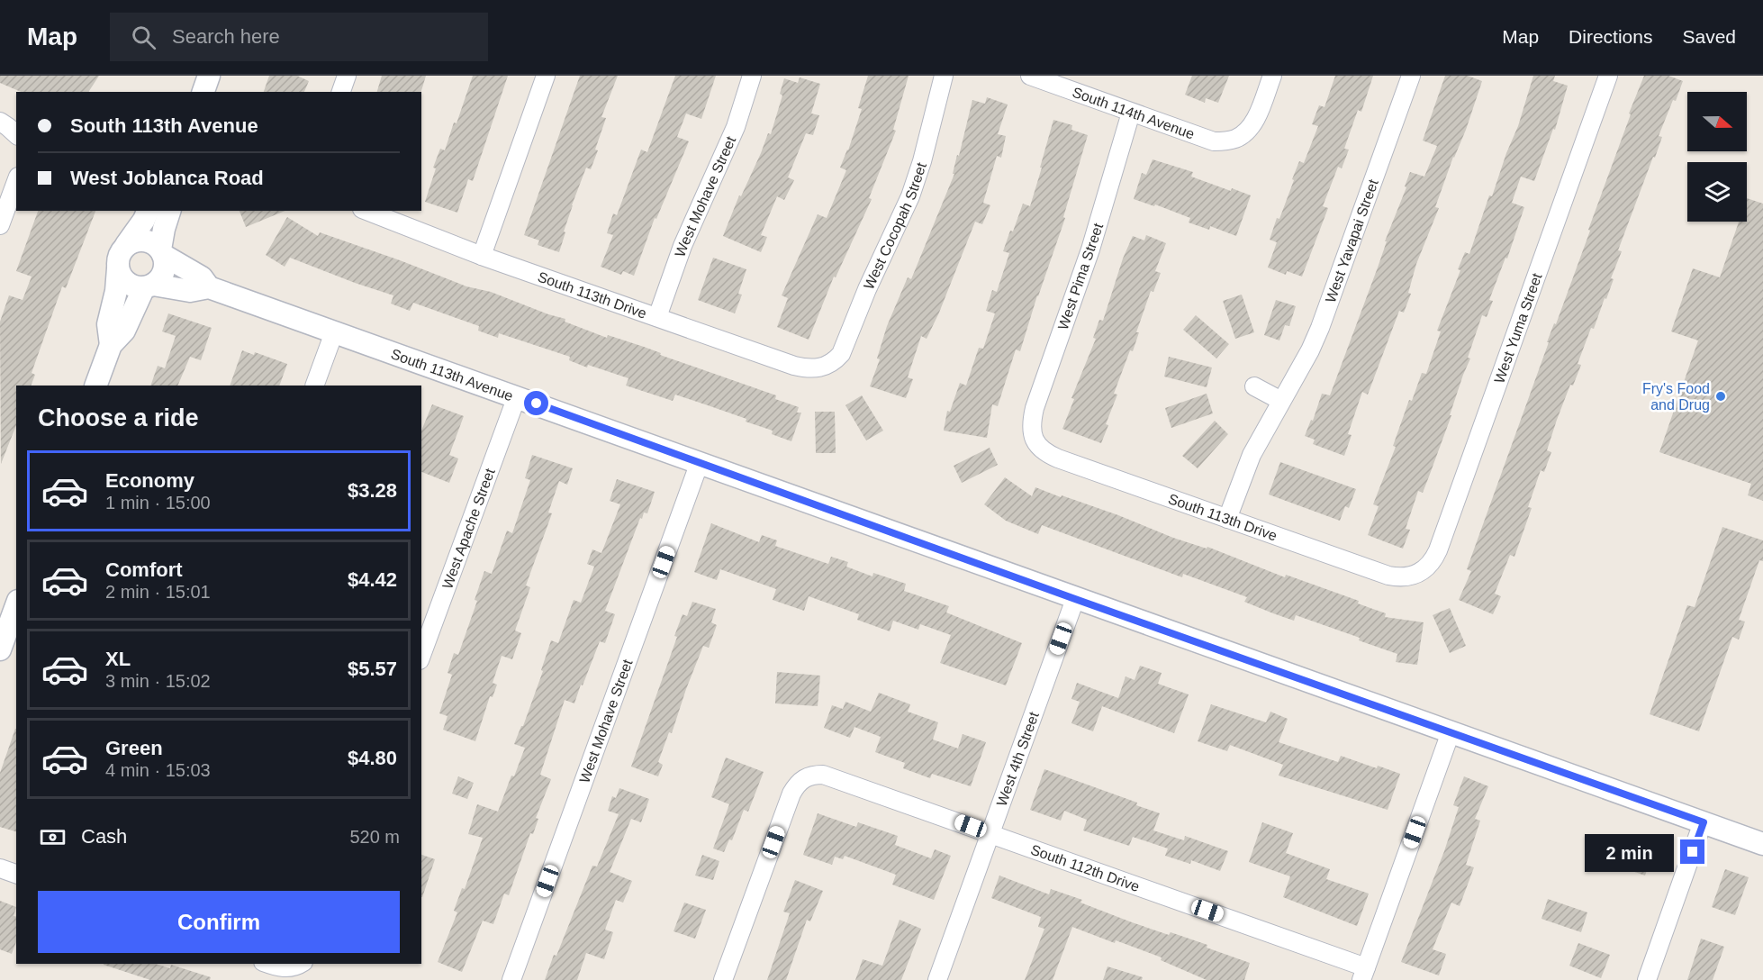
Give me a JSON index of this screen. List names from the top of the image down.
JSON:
{
  "streets": {
    "street": [
      "South 114th Avenue",
      "West Mohave Street",
      "West Cocopah Street",
      "West Yavapai Street",
      "West Pima Street",
      "South 113th Drive",
      "West Yuma Street",
      "South 113th Avenue",
      "West Apache Street",
      "West 4th Street",
      "South 112th Drive"
    ]
  },
  "crossings": [
    ["South 114th Avenue", "West Pima Street"],
    ["West Mohave Street", "South 113th Drive"],
    ["West Mohave Street", "South 113th Avenue"],
    ["West Cocopah Street", "South 113th Drive"],
    ["West Yavapai Street", "South 113th Drive"],
    ["West Pima Street", "South 113th Drive"],
    ["South 113th Drive", "West Yuma Street"],
    ["South 113th Avenue", "West Apache Street"],
    ["South 113th Avenue", "West 4th Street"],
    ["West 4th Street", "South 112th Drive"]
  ],
  "places": ["Fry's Food and Drug"],
  "north": "right",
  "page": {
    "header": "Map",
    "search": "Search here",
    "nav": ["Map", "Directions", "Saved"],
    "banner": ["South 113th Avenue", "West Joblanca Road"],
    "heading": "Choose a ride",
    "list": [
      {
        "name": "Economy",
        "note": "1 min · 15:00",
        "value": "$3.28"
      },
      {
        "name": "Comfort",
        "note": "2 min · 15:01",
        "value": "$4.42"
      },
      {
        "name": "XL",
        "note": "3 min · 15:02",
        "value": "$5.57"
      },
      {
        "name": "Green",
        "note": "4 min · 15:03",
        "value": "$4.80"
      }
    ],
    "pay": ["Cash", "520 m"],
    "bubble": "2 min",
    "buttons": "Confirm"
  }
}
